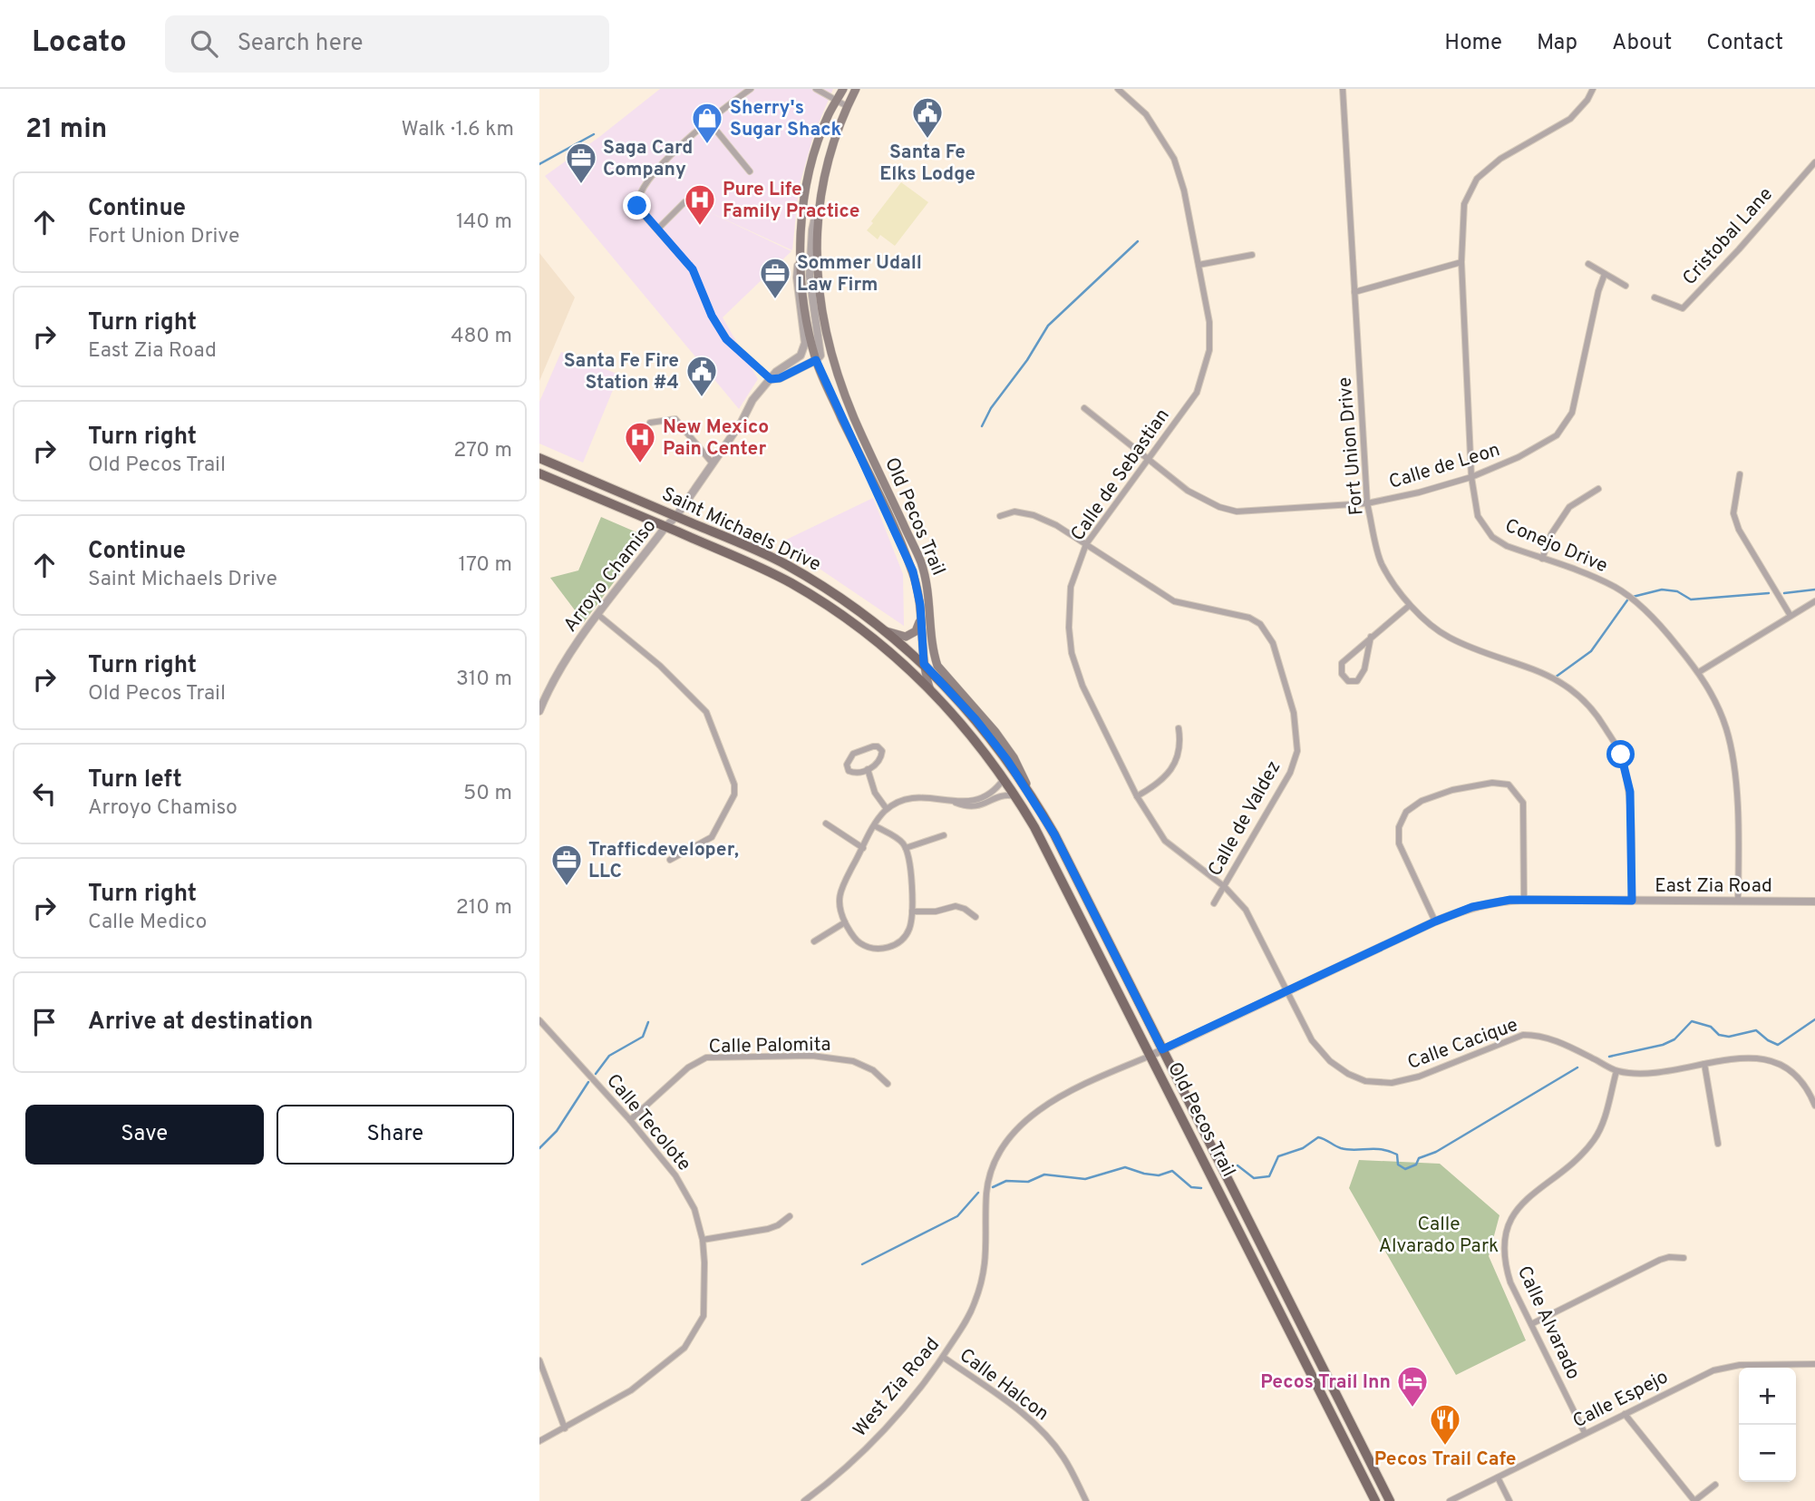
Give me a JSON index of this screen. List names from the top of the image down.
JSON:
{
  "streets": {
    "main road": ["Old Pecos Trail", "Saint Michaels Drive"],
    "street": [
      "Cristobal Lane",
      "Fort Union Drive",
      "Calle de Leon",
      "Calle de Sebastian",
      "Conejo Drive",
      "Arroyo Chamiso",
      "Calle de Valdez",
      "East Zia Road",
      "Calle Cacique",
      "Calle Palomita",
      "Calle Tecolote",
      "Calle Alvarado",
      "Calle Halcon",
      "West Zia Road",
      "Calle Espejo"
    ]
  },
  "crossings": [
    ["Fort Union Drive", "Calle de Leon"],
    ["Fort Union Drive", "East Zia Road"],
    ["Calle de Leon", "Calle de Sebastian"],
    ["Calle de Leon", "Conejo Drive"],
    ["Calle de Sebastian", "Calle de Valdez"],
    ["Calle de Sebastian", "East Zia Road"],
    ["Calle de Sebastian", "Calle Cacique"],
    ["Old Pecos Trail", "Saint Michaels Drive"],
    ["Old Pecos Trail", "Arroyo Chamiso"],
    ["Old Pecos Trail", "East Zia Road"],
    ["Old Pecos Trail", "West Zia Road"],
    ["Saint Michaels Drive", "Arroyo Chamiso"],
    ["Conejo Drive", "East Zia Road"],
    ["East Zia Road", "Calle Cacique"],
    ["East Zia Road", "West Zia Road"],
    ["Calle Cacique", "Calle Alvarado"],
    ["Calle Palomita", "Calle Tecolote"],
    ["Calle Alvarado", "Calle Espejo"],
    ["Calle Halcon", "West Zia Road"]
  ],
  "parks": ["Calle Alvarado Park"],
  "places": {
    "public building": ["Santa Fe Elks Lodge", "Santa Fe Fire Station #4"],
    "shop": ["Sherry's Sugar Shack"],
    "office": ["Saga Card Company", "Sommer Udall Law Firm", "Trafficdeveloper, LLC"],
    "hospital": ["Pure Life Family Practice", "New Mexico Pain Center"],
    "hotel": ["Pecos Trail Inn"],
    "restaurant": ["Pecos Trail Cafe"]
  },
  "page": {
    "header": "Locato",
    "search": "Search here",
    "nav": [
      "Home",
      "Map",
      "About",
      "Contact"
    ],
    "heading": ["21 min", "Walk · 1.6 km"],
    "list": [
      ["Continue", "Fort Union Drive", "140 m"],
      ["Turn right", "East Zia Road", "480 m"],
      ["Turn right", "Old Pecos Trail", "270 m"],
      ["Continue", "Saint Michaels Drive", "170 m"],
      ["Turn right", "Old Pecos Trail", "310 m"],
      ["Turn left", "Arroyo Chamiso", "50 m"],
      ["Turn right", "Calle Medico", "210 m"],
      "Arrive at destination"
    ],
    "buttons": ["Save", "Share"],
    "map_buttons": ["+", "−"]
  }
}
